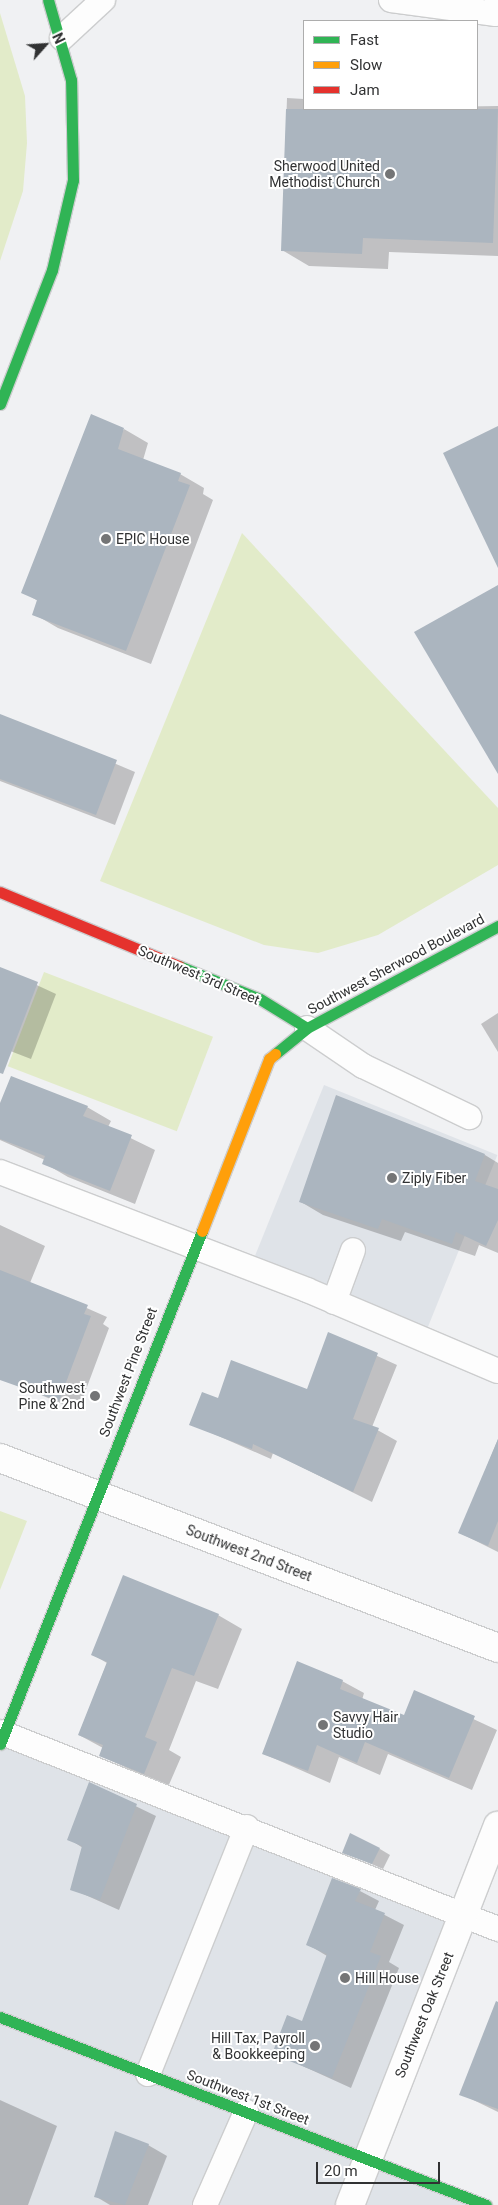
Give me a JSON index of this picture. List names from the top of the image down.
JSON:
{
  "streets": {
    "main road": [
      "Southwest Sherwood Boulevard",
      "Southwest 3rd Street",
      "Southwest Pine Street",
      "Southwest 1st Street"
    ],
    "street": ["Southwest 2nd Street", "Southwest Oak Street"]
  },
  "crossings": [
    ["Southwest Sherwood Boulevard", "Southwest 3rd Street"],
    ["Southwest Sherwood Boulevard", "Southwest Pine Street"],
    ["Southwest 3rd Street", "Southwest Pine Street"],
    ["Southwest Pine Street", "Southwest 2nd Street"],
    ["Southwest Oak Street", "Southwest 1st Street"]
  ],
  "places": [
    "Sherwood United Methodist Church",
    "EPIC House",
    "Ziply Fiber",
    "Southwest Pine & 2nd",
    "Savvy Hair Studio",
    "Hill House",
    "Hill Tax, Payroll & Bookkeeping"
  ],
  "legend": ["Fast", "Slow", "Jam"],
  "scale_bar": "20 m",
  "north": "top right"
}
